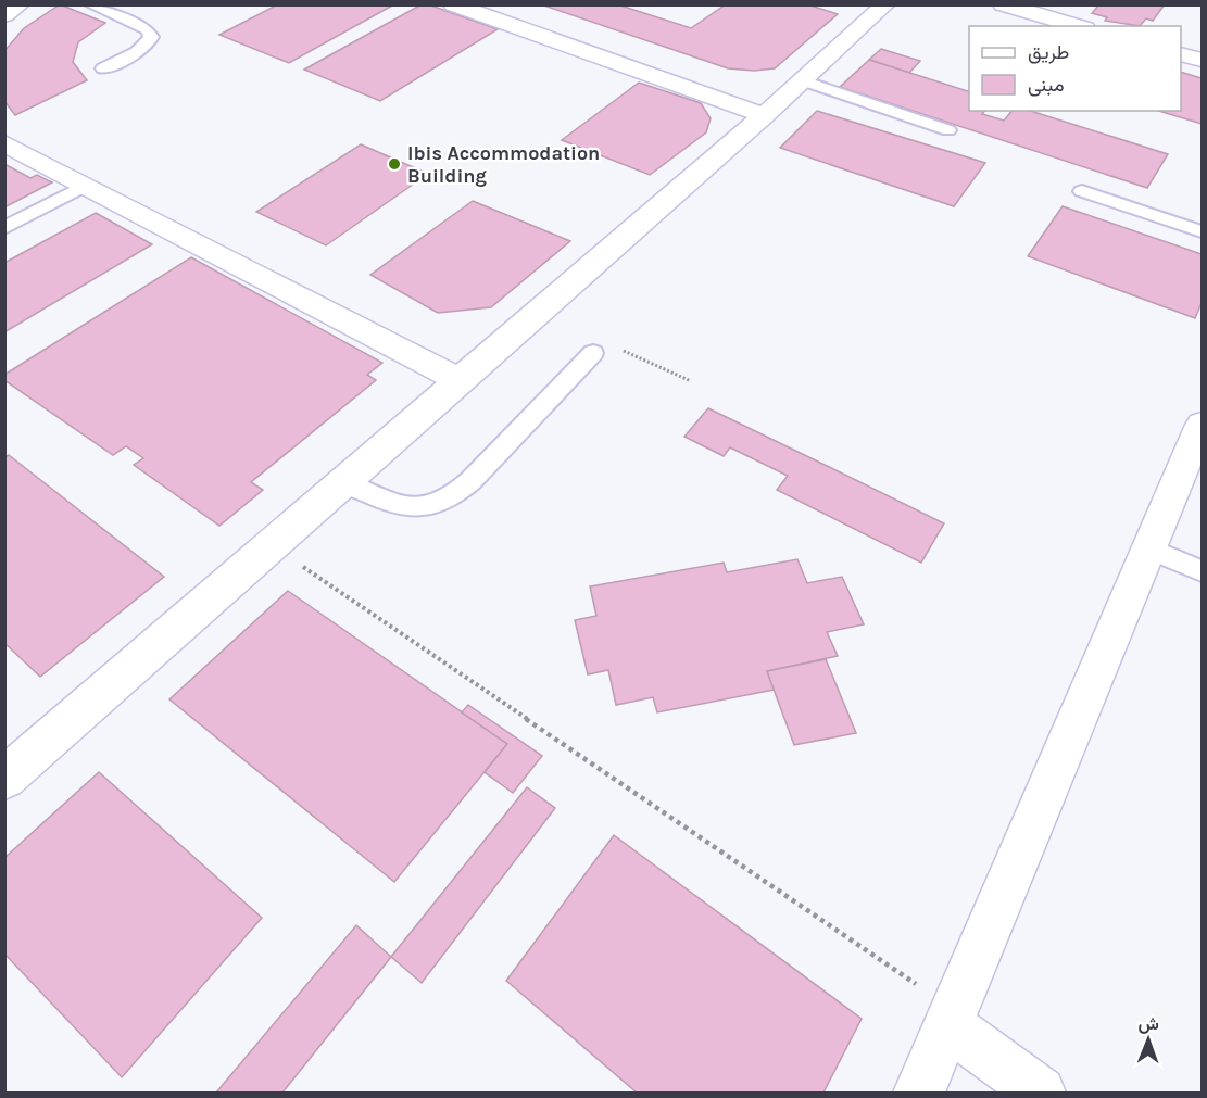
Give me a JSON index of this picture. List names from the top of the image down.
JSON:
{
  "places": ["Ibis Accommodation Building"],
  "legend": ["طريق", "مبنى"],
  "north": "top"
}
